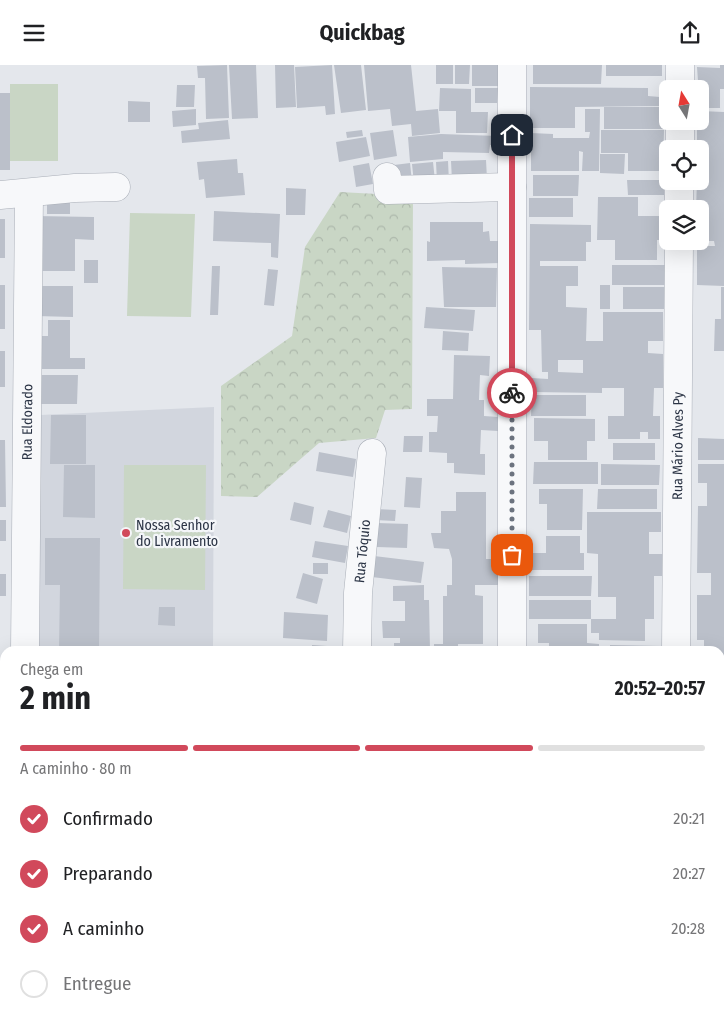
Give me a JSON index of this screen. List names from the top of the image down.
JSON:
{
  "streets": {
    "street": ["Rua Eldorado", "Rua Mário Alves Py", "Rua Tóquio"]
  },
  "places": ["Nossa Senhor do Livramento"],
  "north": "top",
  "page": {
    "header": "Quickbag",
    "heading": ["2 min", "Chega em", "20:52–20:57"],
    "bar": "A caminho · 80 m",
    "list": [
      ["Confirmado", "20:21"],
      ["Preparando", "20:27"],
      ["A caminho", "20:28"],
      "Entregue"
    ]
  }
}
